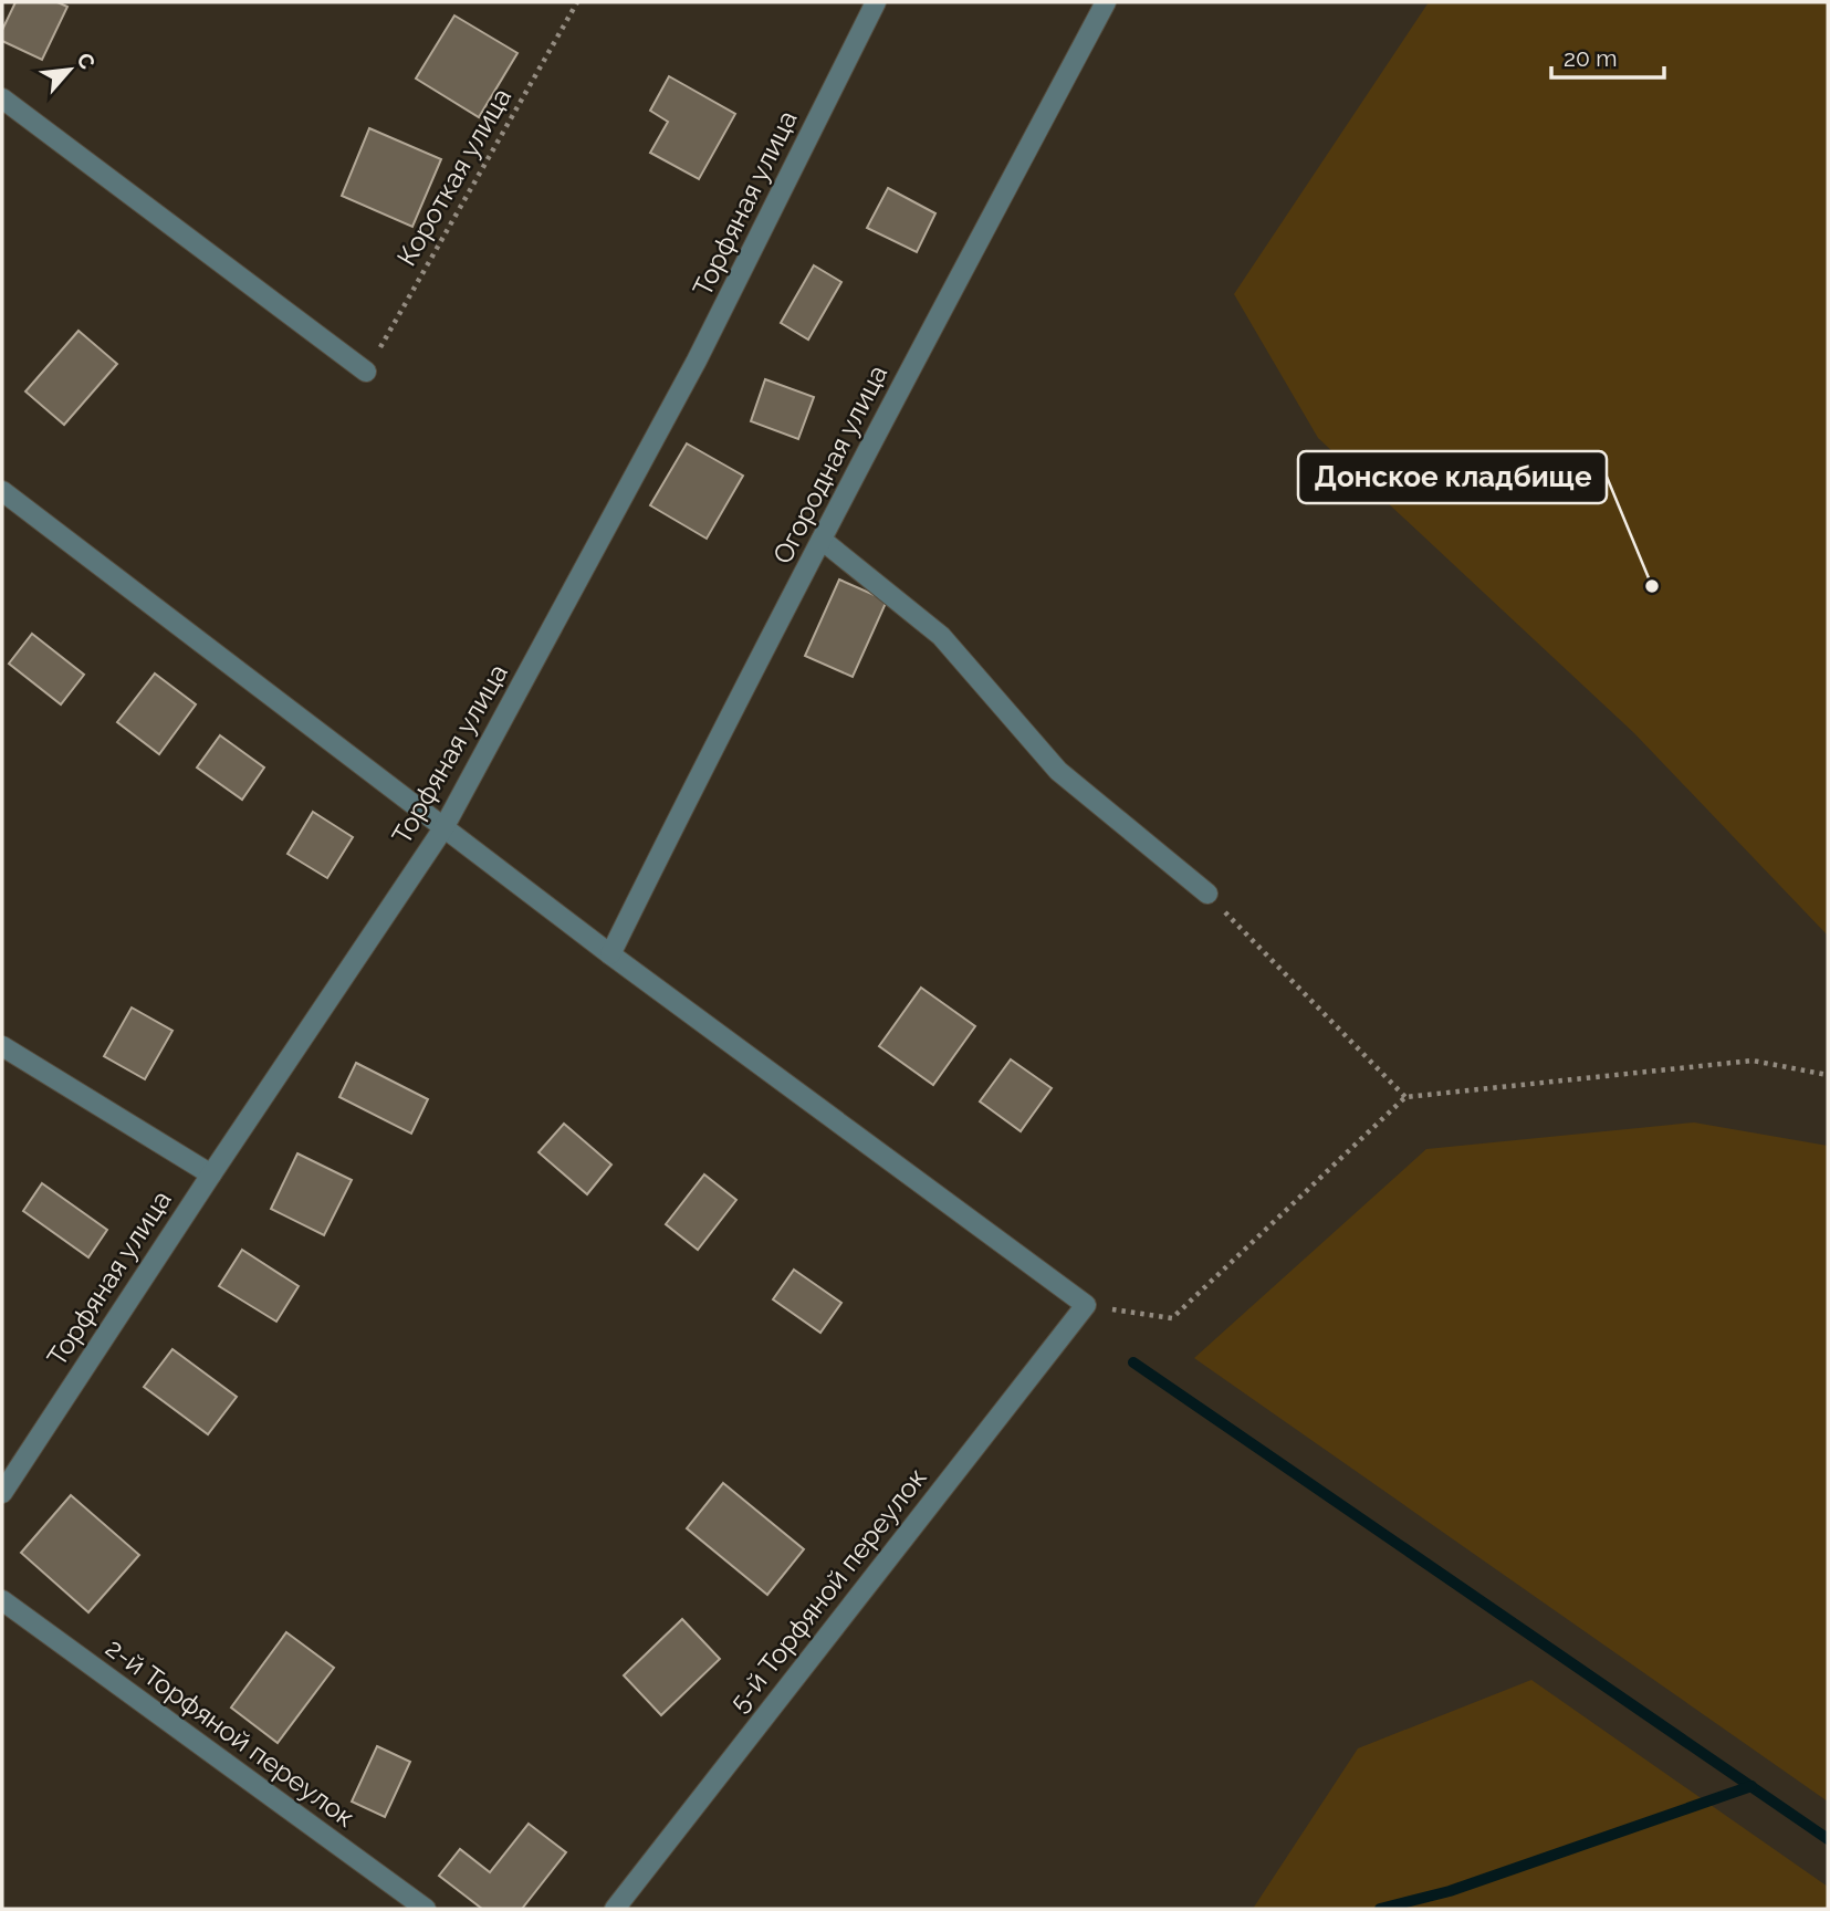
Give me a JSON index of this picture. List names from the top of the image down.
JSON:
{
  "streets": {
    "street": [
      "Торфяная улица",
      "Огородная улица",
      "5-й Торфяной переулок",
      "2-й Торфяной переулок"
    ],
    "path": ["Короткая улица"]
  },
  "places": ["Донское кладбище"],
  "scale_bar": "20 m",
  "north": "top right"
}
